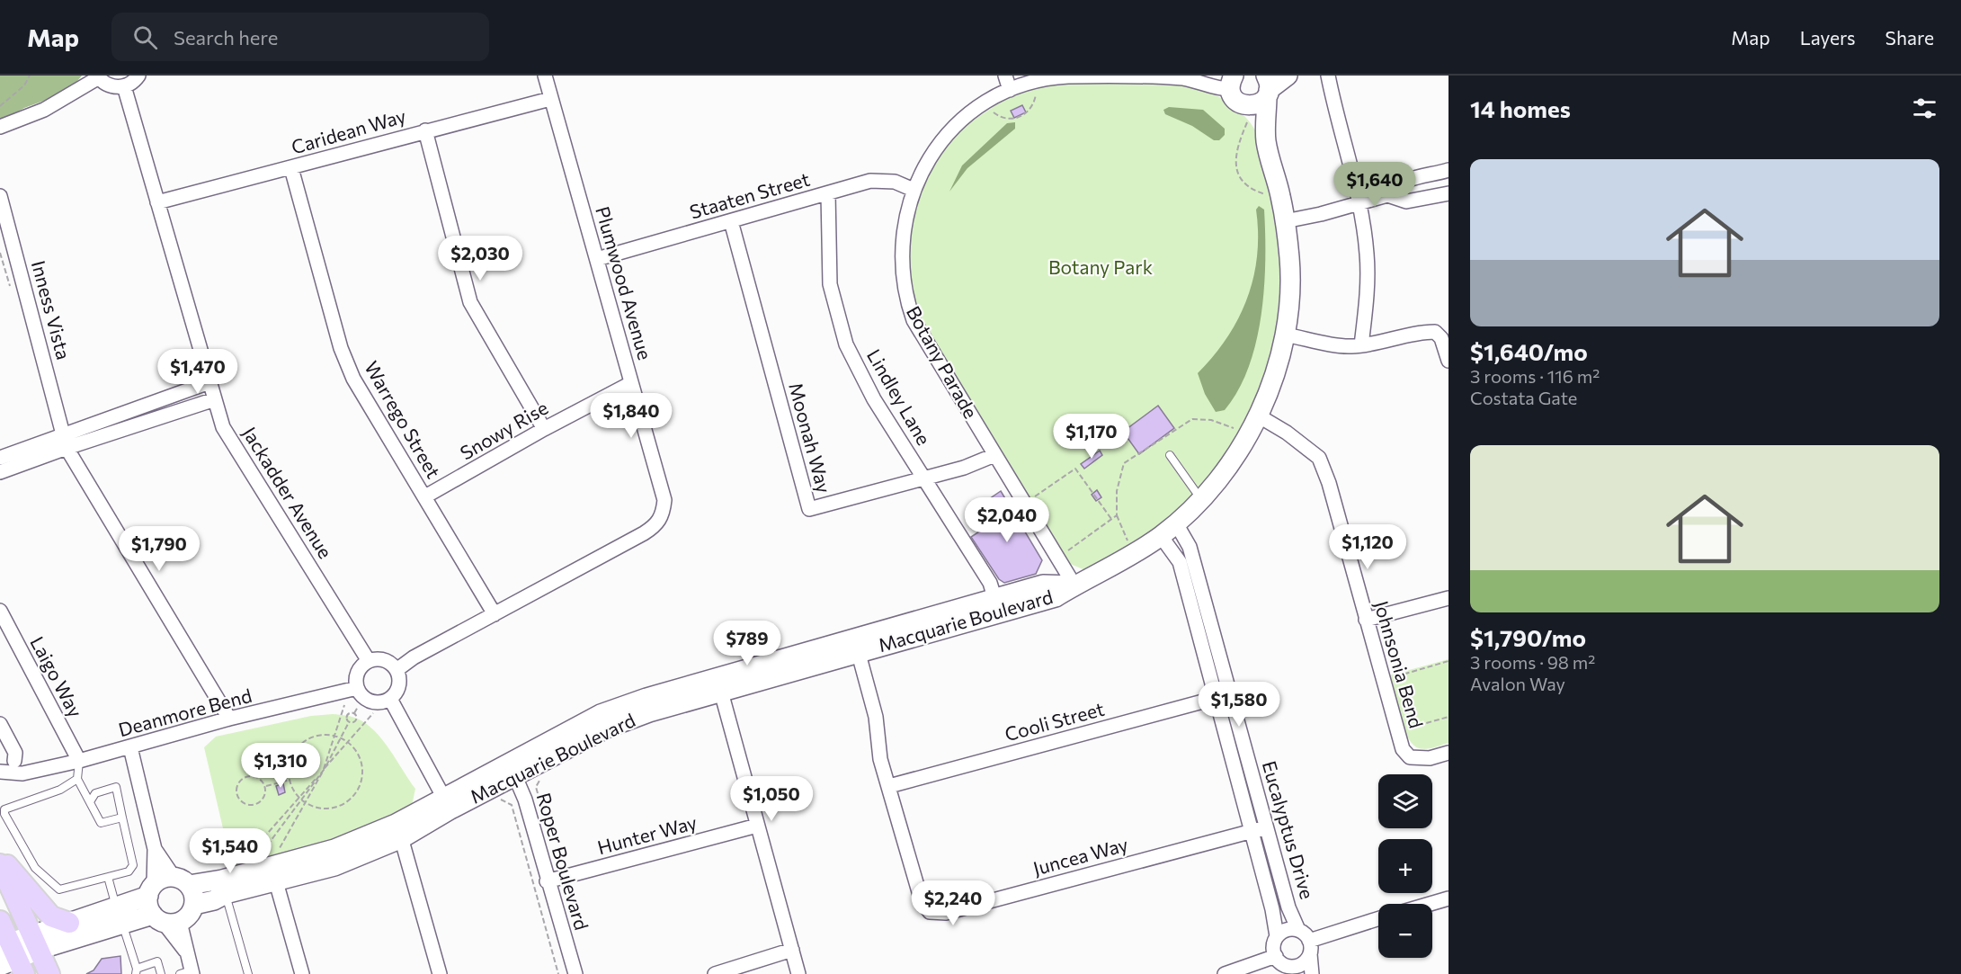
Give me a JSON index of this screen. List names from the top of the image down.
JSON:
{
  "streets": {
    "street": [
      "Caridean Way",
      "Staaten Street",
      "Plumwood Avenue",
      "Inness Vista",
      "Botany Parade",
      "Lindley Lane",
      "Warrego Street",
      "Snowy Rise",
      "Moonah Way",
      "Jackadder Avenue",
      "Macquarie Boulevard",
      "Johnsonia Bend",
      "Laigo Way",
      "Deanmore Bend",
      "Cooli Street",
      "Eucalyptus Drive",
      "Hunter Way",
      "Juncea Way",
      "Roper Boulevard"
    ]
  },
  "crossings": [
    ["Caridean Way", "Plumwood Avenue"],
    ["Caridean Way", "Warrego Street"],
    ["Caridean Way", "Jackadder Avenue"],
    ["Staaten Street", "Plumwood Avenue"],
    ["Staaten Street", "Botany Parade"],
    ["Staaten Street", "Lindley Lane"],
    ["Staaten Street", "Moonah Way"],
    ["Plumwood Avenue", "Warrego Street"],
    ["Plumwood Avenue", "Snowy Rise"],
    ["Plumwood Avenue", "Jackadder Avenue"],
    ["Plumwood Avenue", "Deanmore Bend"],
    ["Inness Vista", "Deanmore Bend"],
    ["Botany Parade", "Moonah Way"],
    ["Botany Parade", "Macquarie Boulevard"],
    ["Lindley Lane", "Moonah Way"],
    ["Lindley Lane", "Macquarie Boulevard"],
    ["Warrego Street", "Snowy Rise"],
    ["Jackadder Avenue", "Deanmore Bend"],
    ["Macquarie Boulevard", "Johnsonia Bend"],
    ["Macquarie Boulevard", "Eucalyptus Drive"],
    ["Macquarie Boulevard", "Juncea Way"],
    ["Macquarie Boulevard", "Roper Boulevard"],
    ["Laigo Way", "Deanmore Bend"],
    ["Cooli Street", "Eucalyptus Drive"],
    ["Cooli Street", "Juncea Way"],
    ["Eucalyptus Drive", "Juncea Way"],
    ["Hunter Way", "Roper Boulevard"]
  ],
  "parks": ["Botany Park"],
  "page": {
    "header": "Map",
    "search": "Search here",
    "nav": ["Map", "Layers", "Share"],
    "heading": "14 homes",
    "list": [
      {
        "name": "$1,640/mo",
        "note": "3 rooms · 116 m² · Costata Gate"
      },
      {
        "name": "$1,790/mo",
        "note": "3 rooms · 98 m² · Avalon Way"
      }
    ],
    "price": [
      "$1,640",
      "$2,030",
      "$1,470",
      "$1,840",
      "$1,170",
      "$2,040",
      "$1,120",
      "$1,790",
      "$789",
      "$1,580",
      "$1,310",
      "$1,050",
      "$1,540",
      "$2,240"
    ],
    "map_buttons": ["+", "−"]
  }
}
